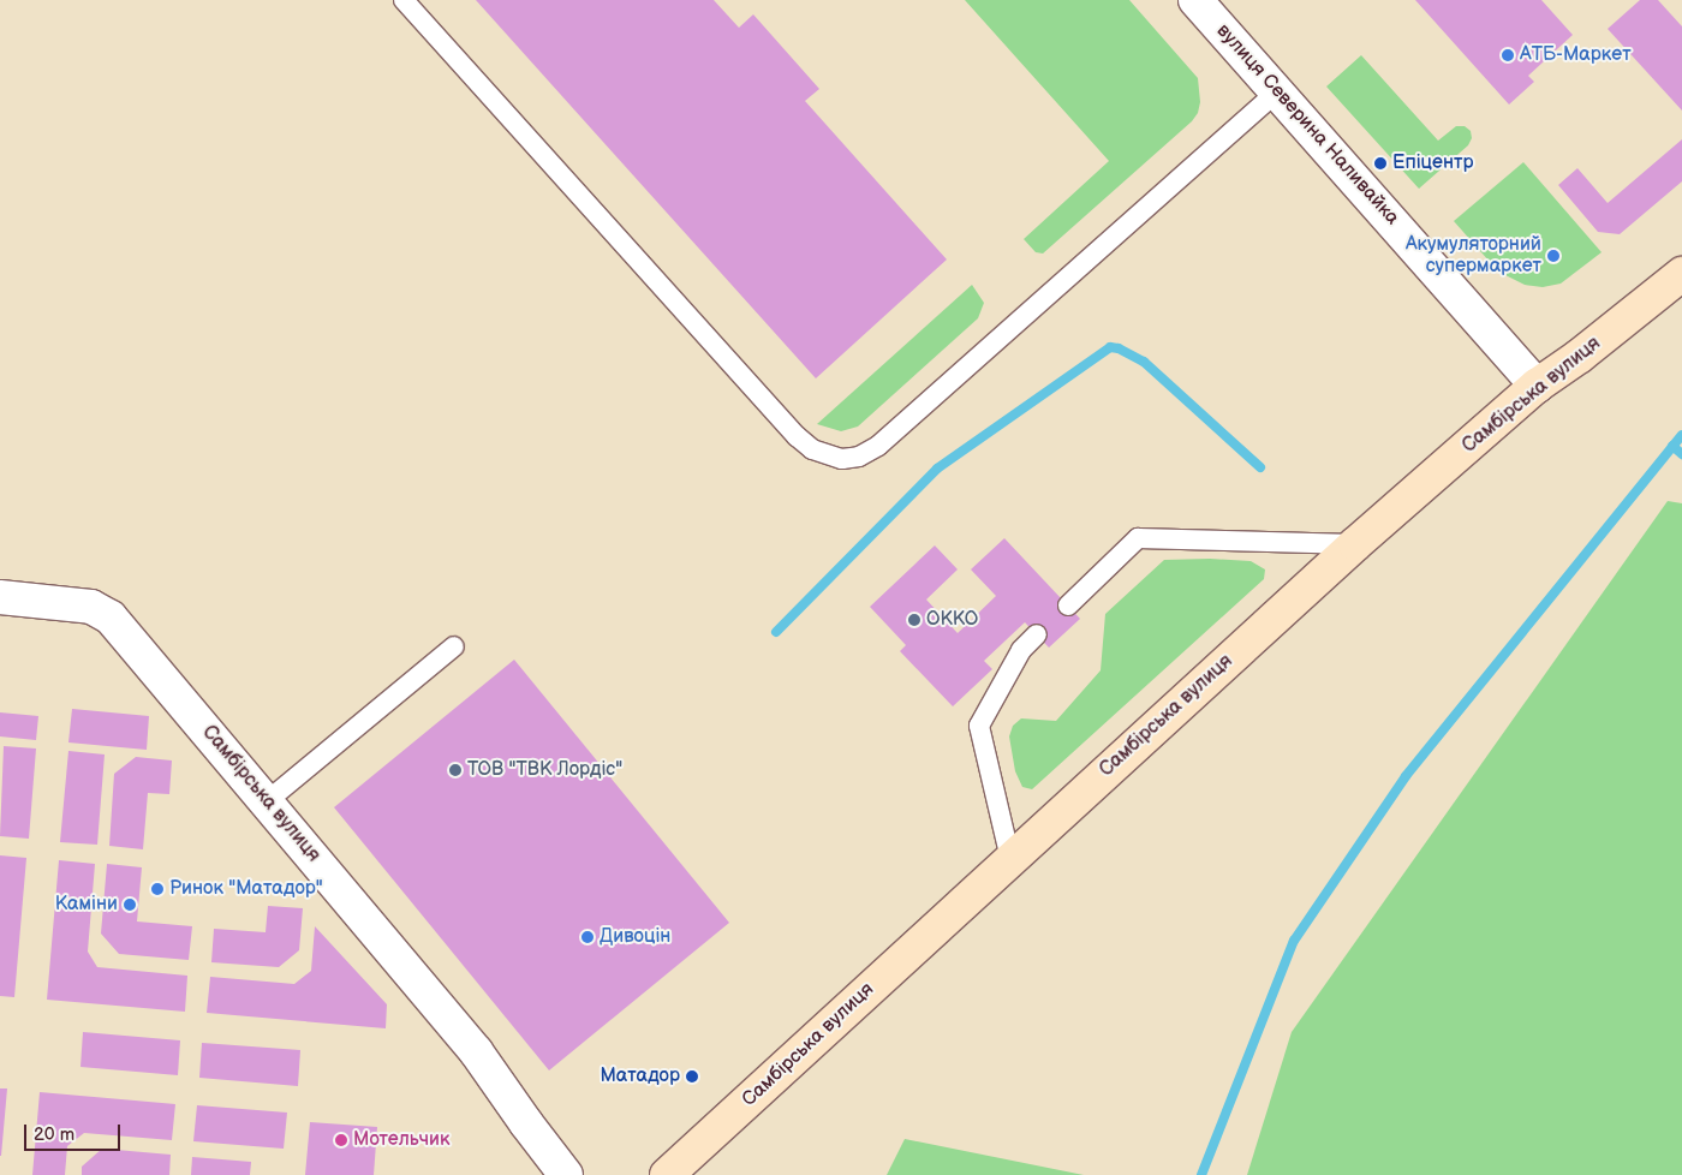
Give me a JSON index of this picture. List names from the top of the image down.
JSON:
{
  "streets": {
    "main road": ["Самбірська вулиця"],
    "street": ["вулиця Северина Наливайка"]
  },
  "crossings": [
    ["вулиця Северина Наливайка", "Самбірська вулиця"]
  ],
  "places": [
    "АТБ-Маркет",
    "Епіцентр",
    "Акумуляторний супермаркет",
    "ОККО",
    "ТОВ \"ТВК Лордіс\"",
    "Ринок \"Матадор\"",
    "Каміни",
    "Дивоцін",
    "Матадор",
    "Мотельчик"
  ],
  "scale_bar": "20 m"
}
